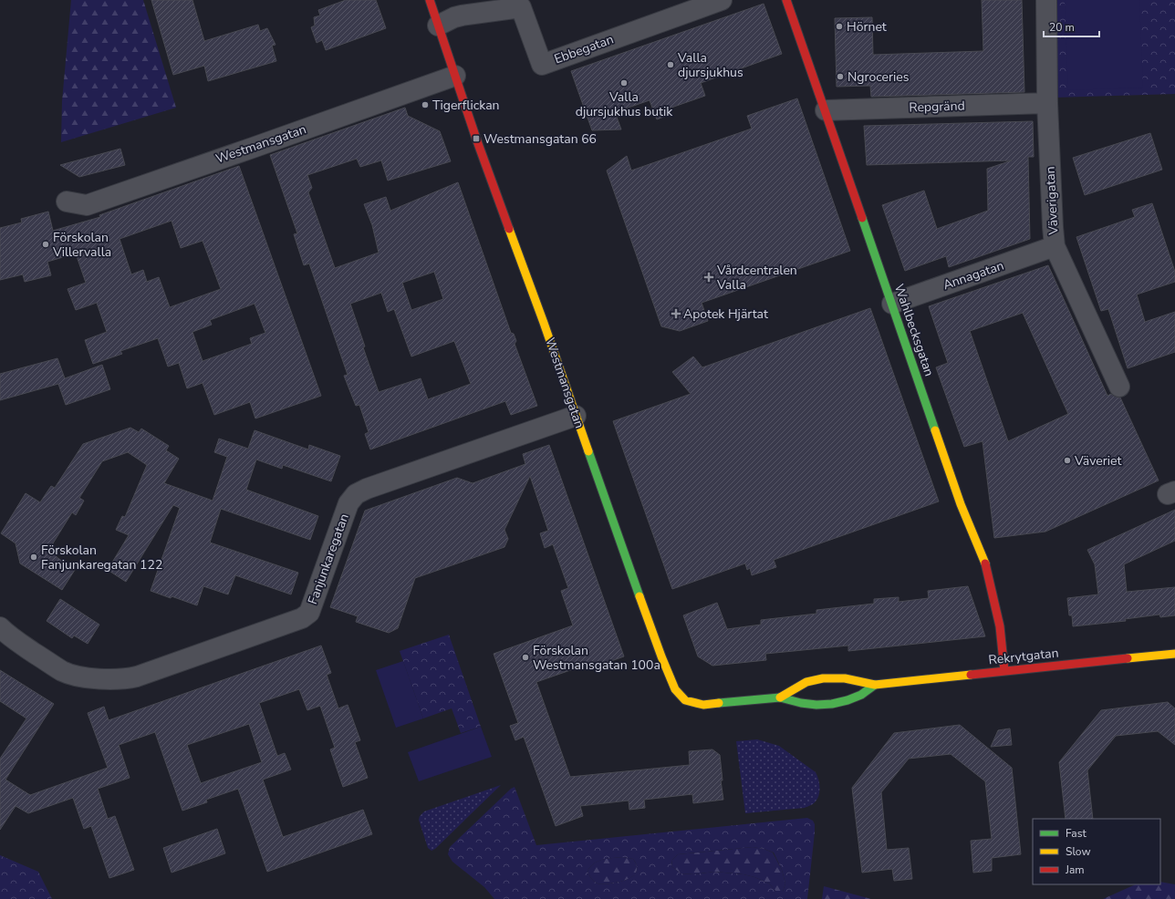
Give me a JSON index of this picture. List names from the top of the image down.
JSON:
{
  "streets": {
    "street": [
      "Ebbegatan",
      "Repgränd",
      "Westmansgatan",
      "Väverigatan",
      "Annagatan",
      "Wahlbecksgatan",
      "Fanjunkaregatan",
      "Rekrytgatan"
    ]
  },
  "crossings": [
    ["Ebbegatan", "Westmansgatan"],
    ["Repgränd", "Väverigatan"],
    ["Repgränd", "Wahlbecksgatan"],
    ["Westmansgatan", "Fanjunkaregatan"],
    ["Westmansgatan", "Rekrytgatan"],
    ["Väverigatan", "Annagatan"],
    ["Annagatan", "Wahlbecksgatan"],
    ["Wahlbecksgatan", "Rekrytgatan"]
  ],
  "places": {
    "other": [
      "Hörnet",
      "Valla djursjukhus",
      "Ngroceries",
      "Valla djursjukhus butik",
      "Tigerflickan",
      "Förskolan Villervalla",
      "Väveriet",
      "Förskolan Fanjunkaregatan 122",
      "Förskolan Westmansgatan 100a"
    ],
    "transit": ["Westmansgatan 66"],
    "health": ["Vårdcentralen Valla", "Apotek Hjärtat"]
  },
  "legend": ["Fast", "Slow", "Jam"],
  "scale_bar": "20 m"
}
